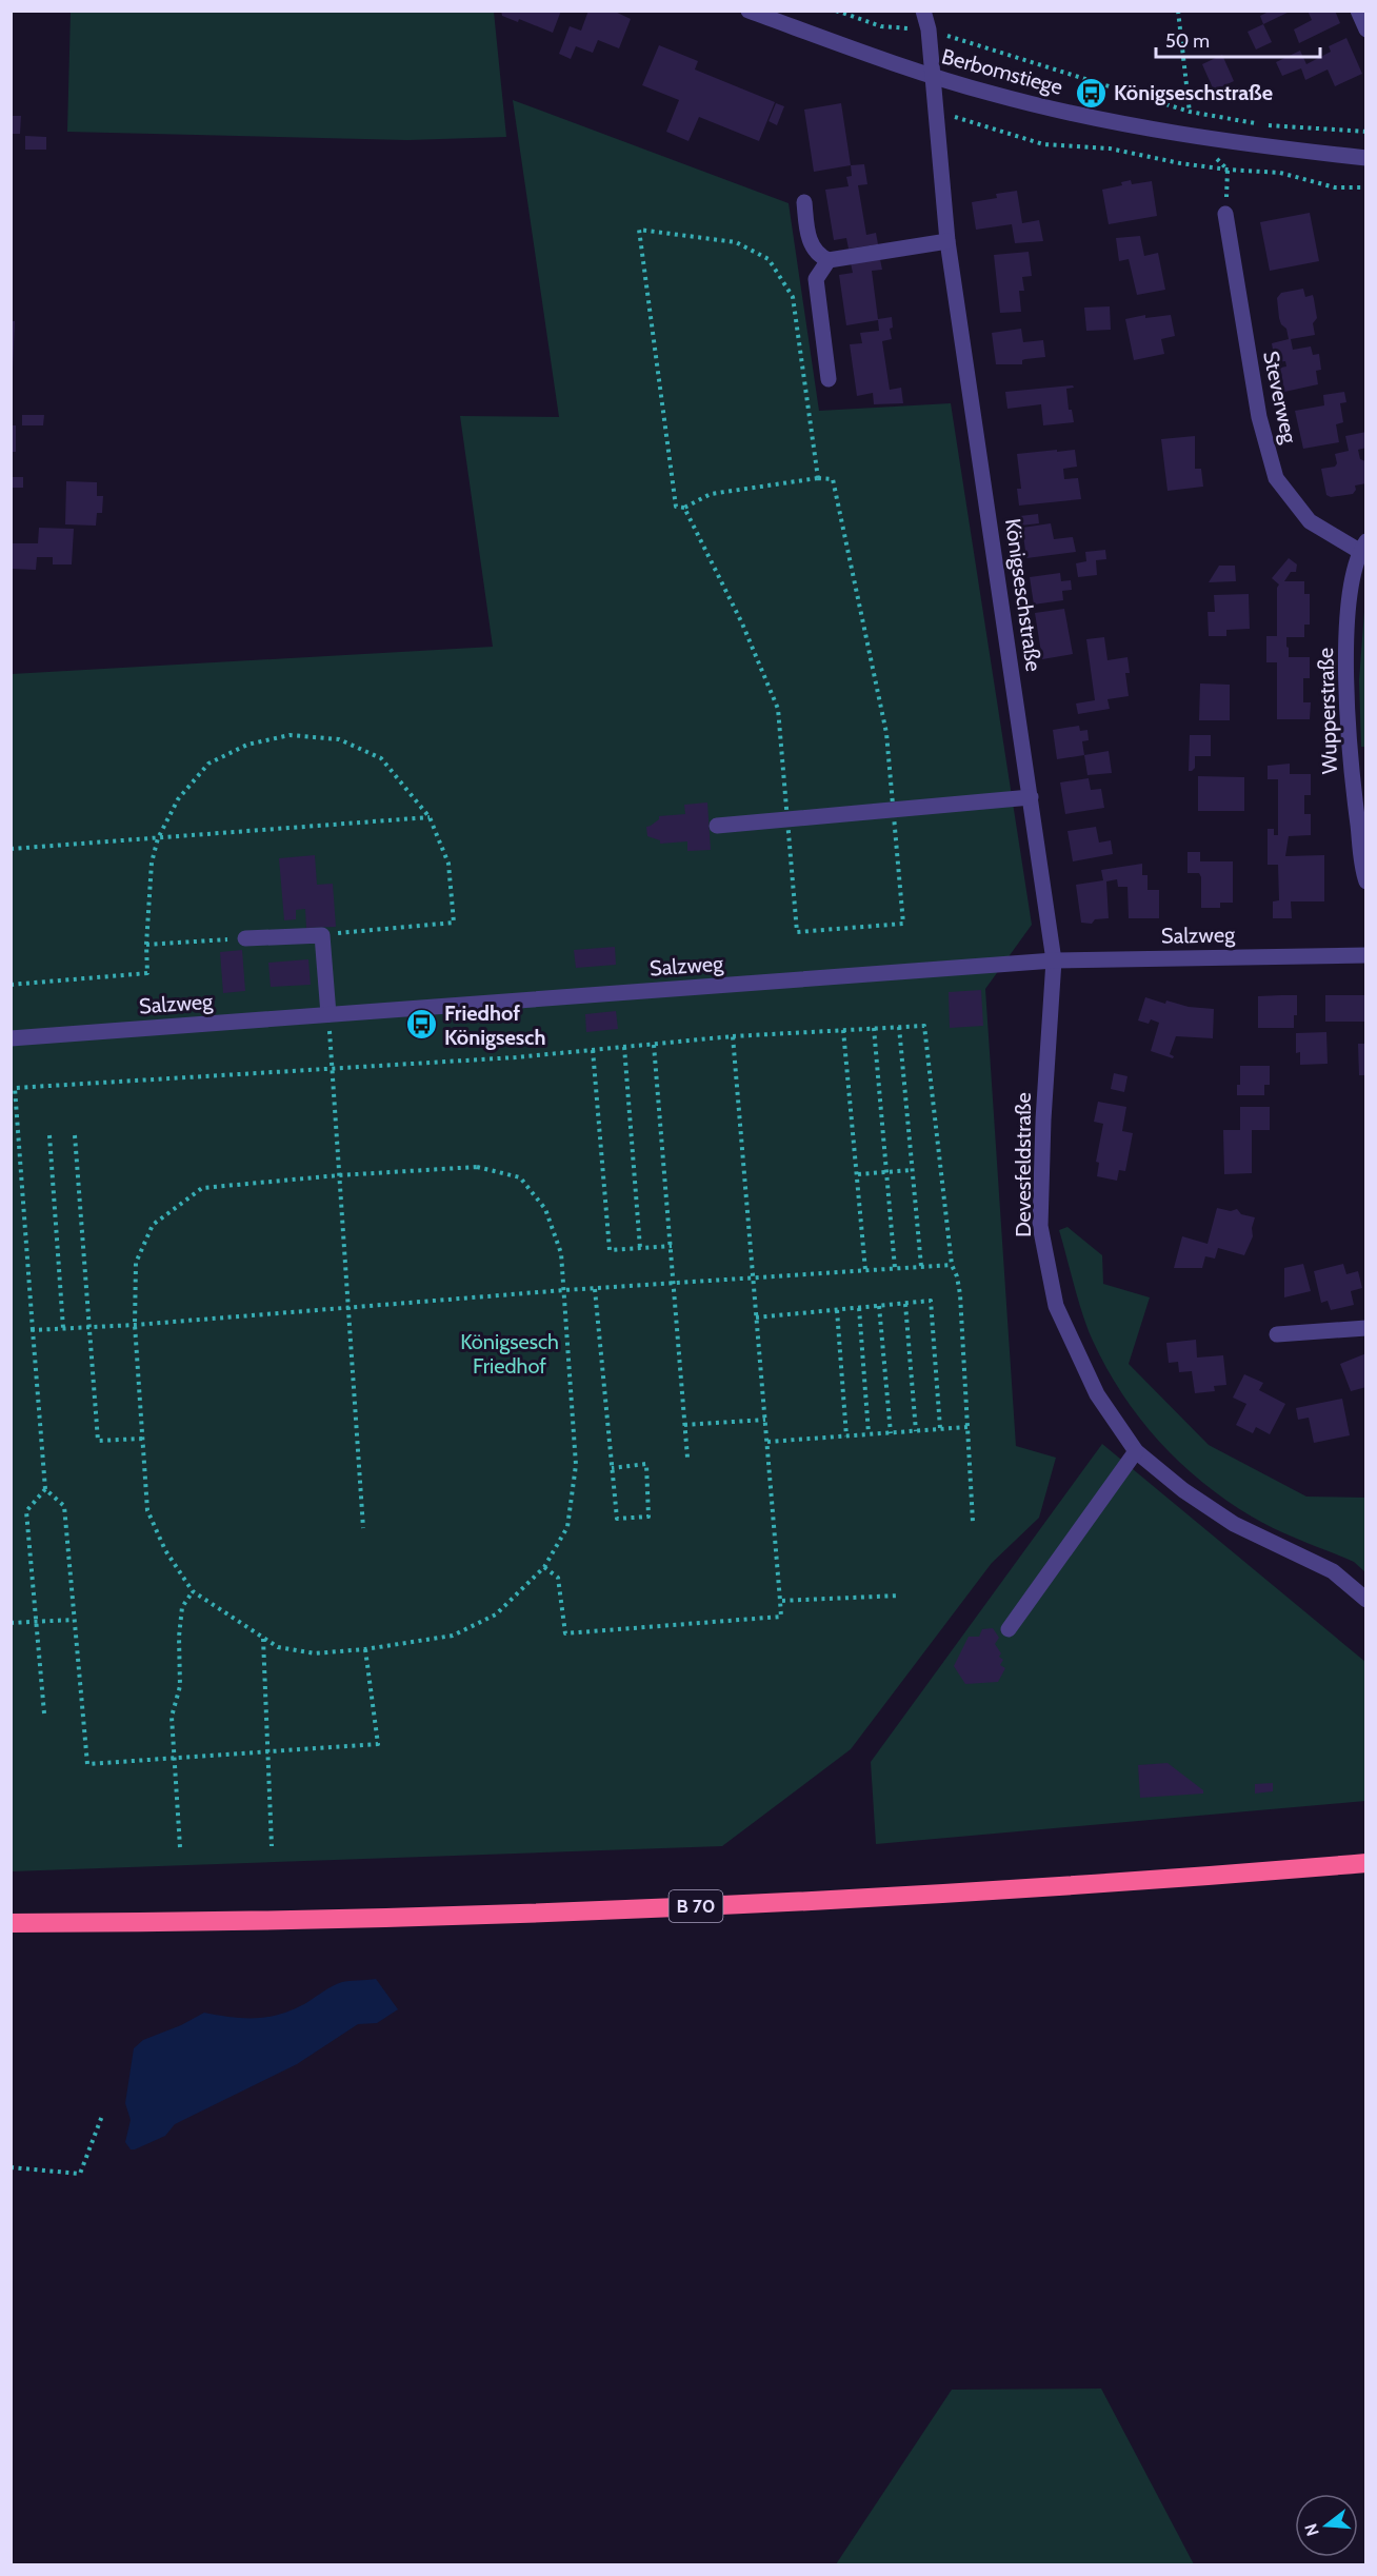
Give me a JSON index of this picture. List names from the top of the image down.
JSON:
{
  "streets": {
    "highway": ["B 70"],
    "street": [
      "Berbomstiege",
      "Steverweg",
      "Königseschstraße",
      "Wupperstraße",
      "Salzweg",
      "Devesfeldstraße"
    ]
  },
  "crossings": [
    ["Berbomstiege", "Königseschstraße"],
    ["Steverweg", "Wupperstraße"],
    ["Königseschstraße", "Salzweg"],
    ["Königseschstraße", "Devesfeldstraße"],
    ["Salzweg", "Devesfeldstraße"]
  ],
  "parks": ["Königsesch Friedhof"],
  "places": {
    "bus stop": ["Königseschstraße", "Friedhof Königsesch"]
  },
  "scale_bar": "50 m",
  "north": "left"
}
